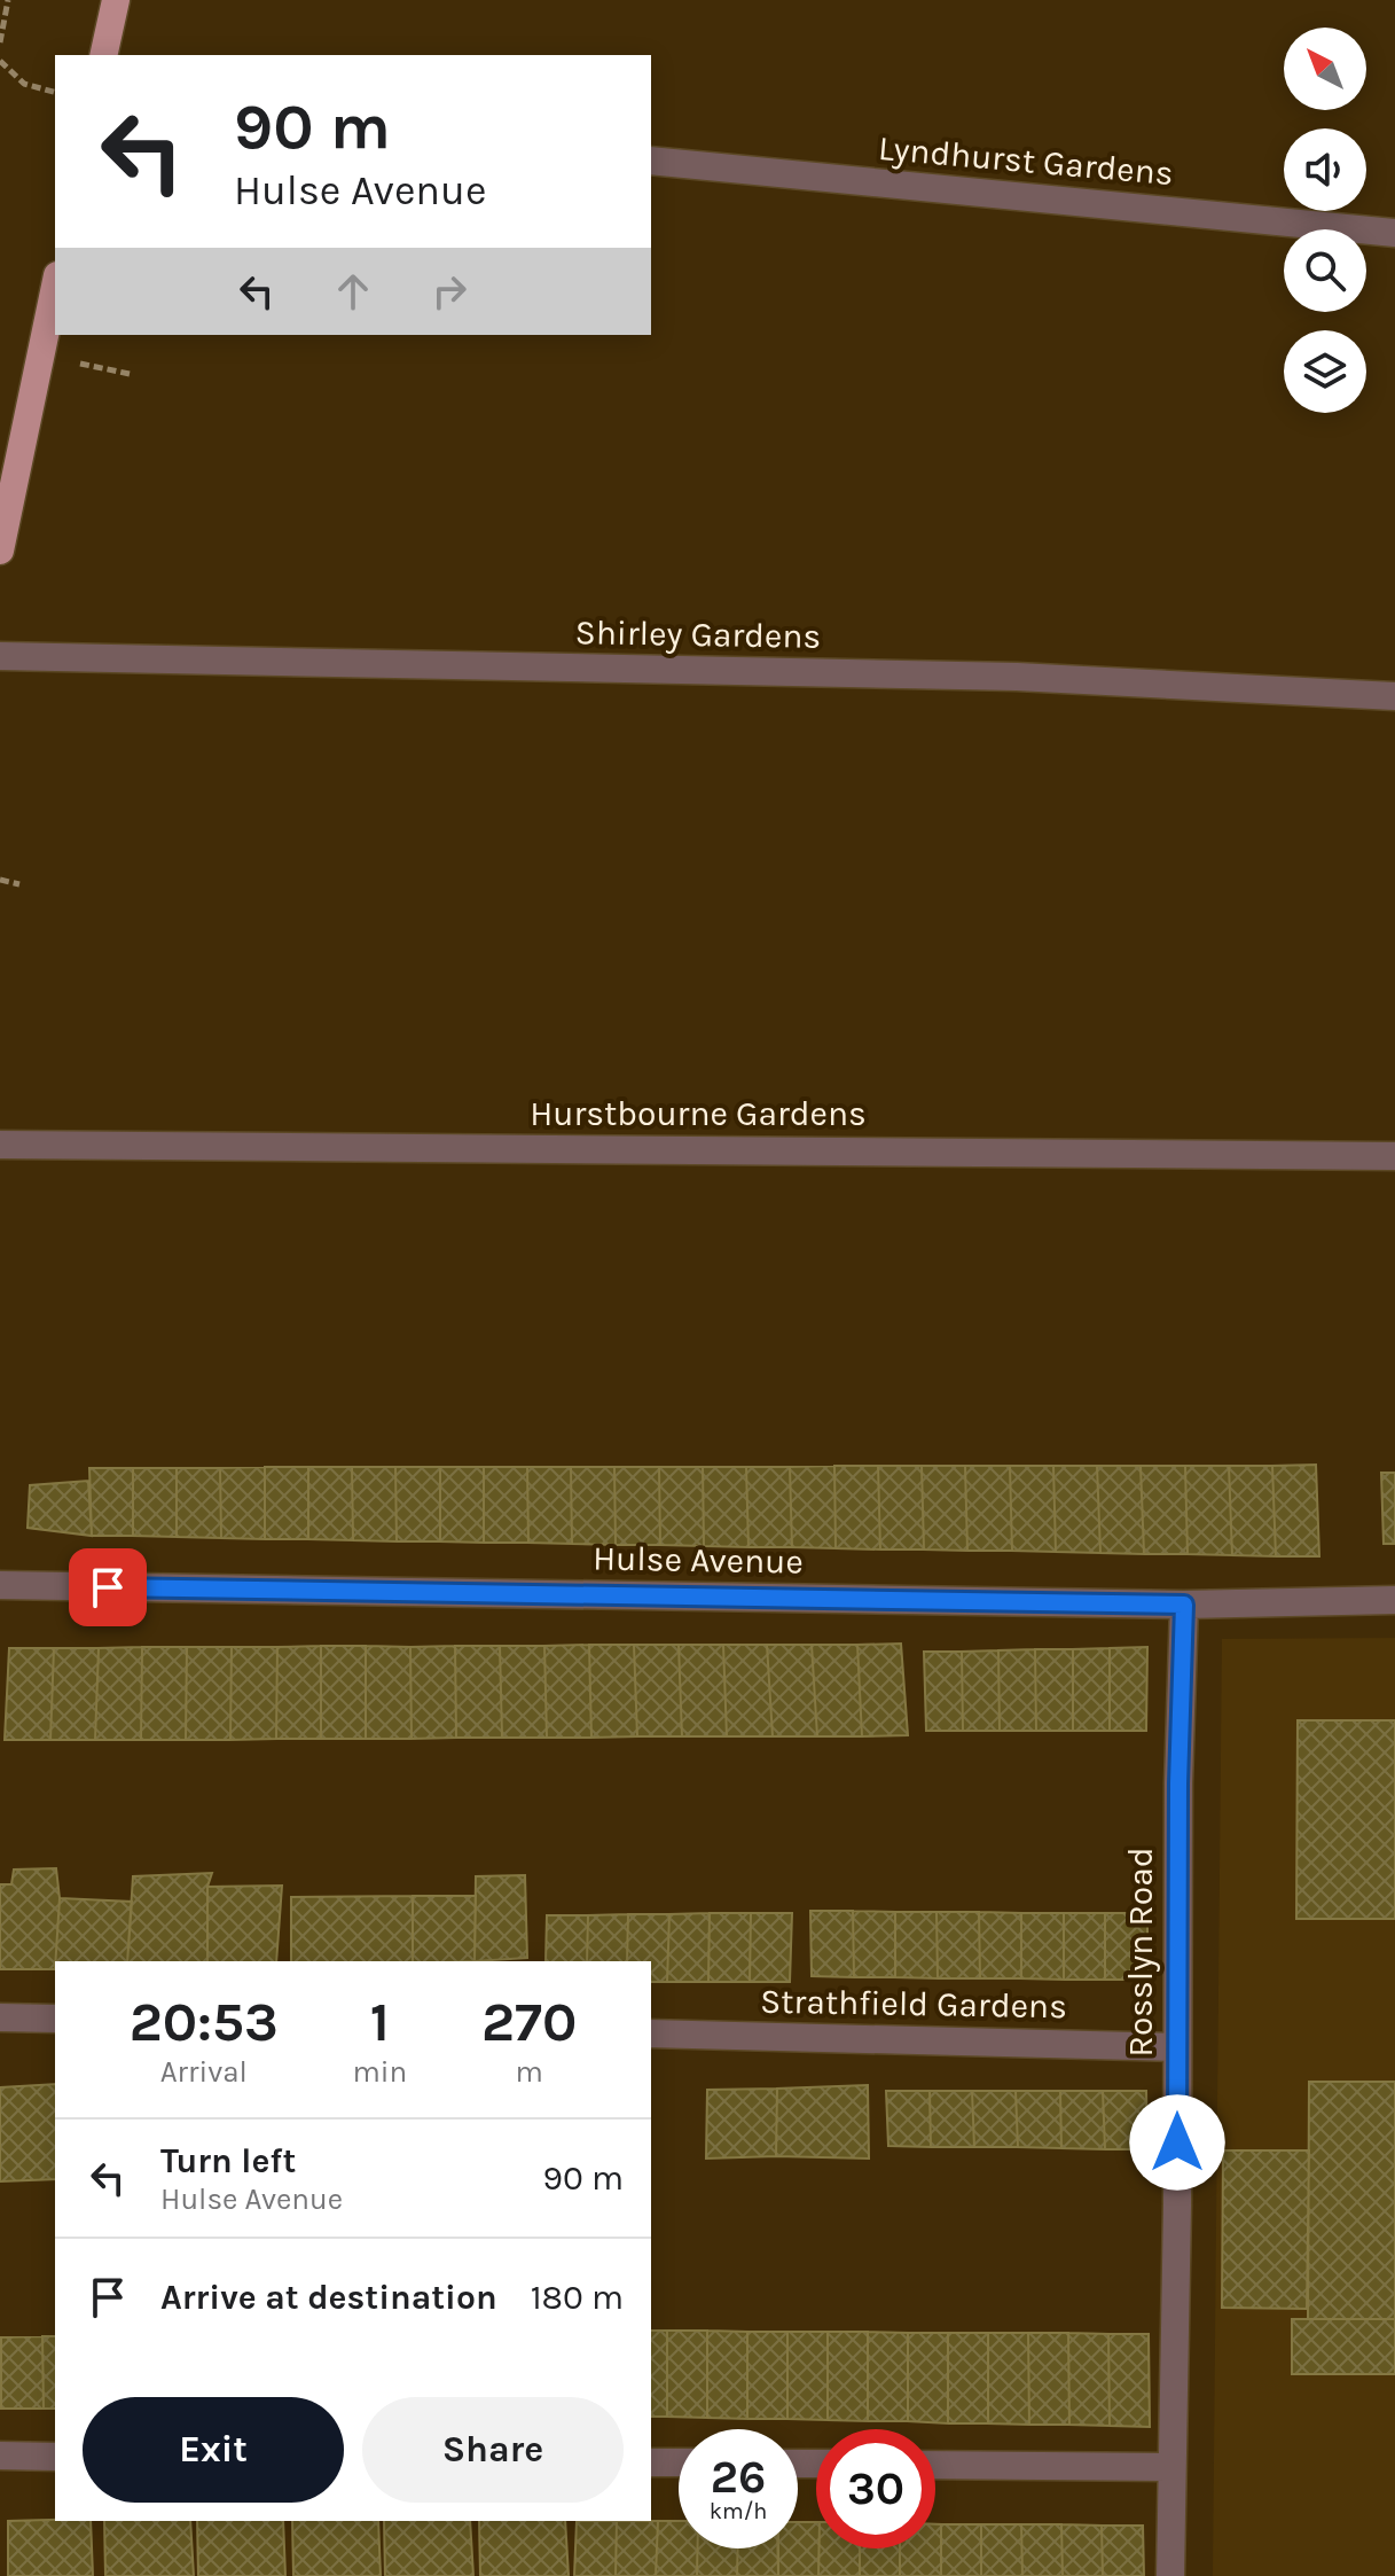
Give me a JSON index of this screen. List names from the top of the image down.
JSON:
{
  "streets": {
    "street": [
      "Lyndhurst Gardens",
      "Shirley Gardens",
      "Hurstbourne Gardens",
      "Hulse Avenue",
      "Rosslyn Road",
      "Strathfield Gardens"
    ]
  },
  "crossings": [
    ["Hulse Avenue", "Rosslyn Road"],
    ["Rosslyn Road", "Strathfield Gardens"]
  ],
  "north": "top left",
  "page": {
    "turn": ["90 m", "Hulse Avenue"],
    "eta": [
      "20:53",
      "Arrival",
      "1",
      "min",
      "270",
      "m"
    ],
    "list": [
      {
        "name": "Turn left",
        "note": "Hulse Avenue",
        "value": "90 m"
      },
      {
        "name": "Arrive at destination",
        "value": "180 m"
      }
    ],
    "buttons": ["Exit", "Share"],
    "speed": "26 km/h",
    "limit": "30"
  }
}
